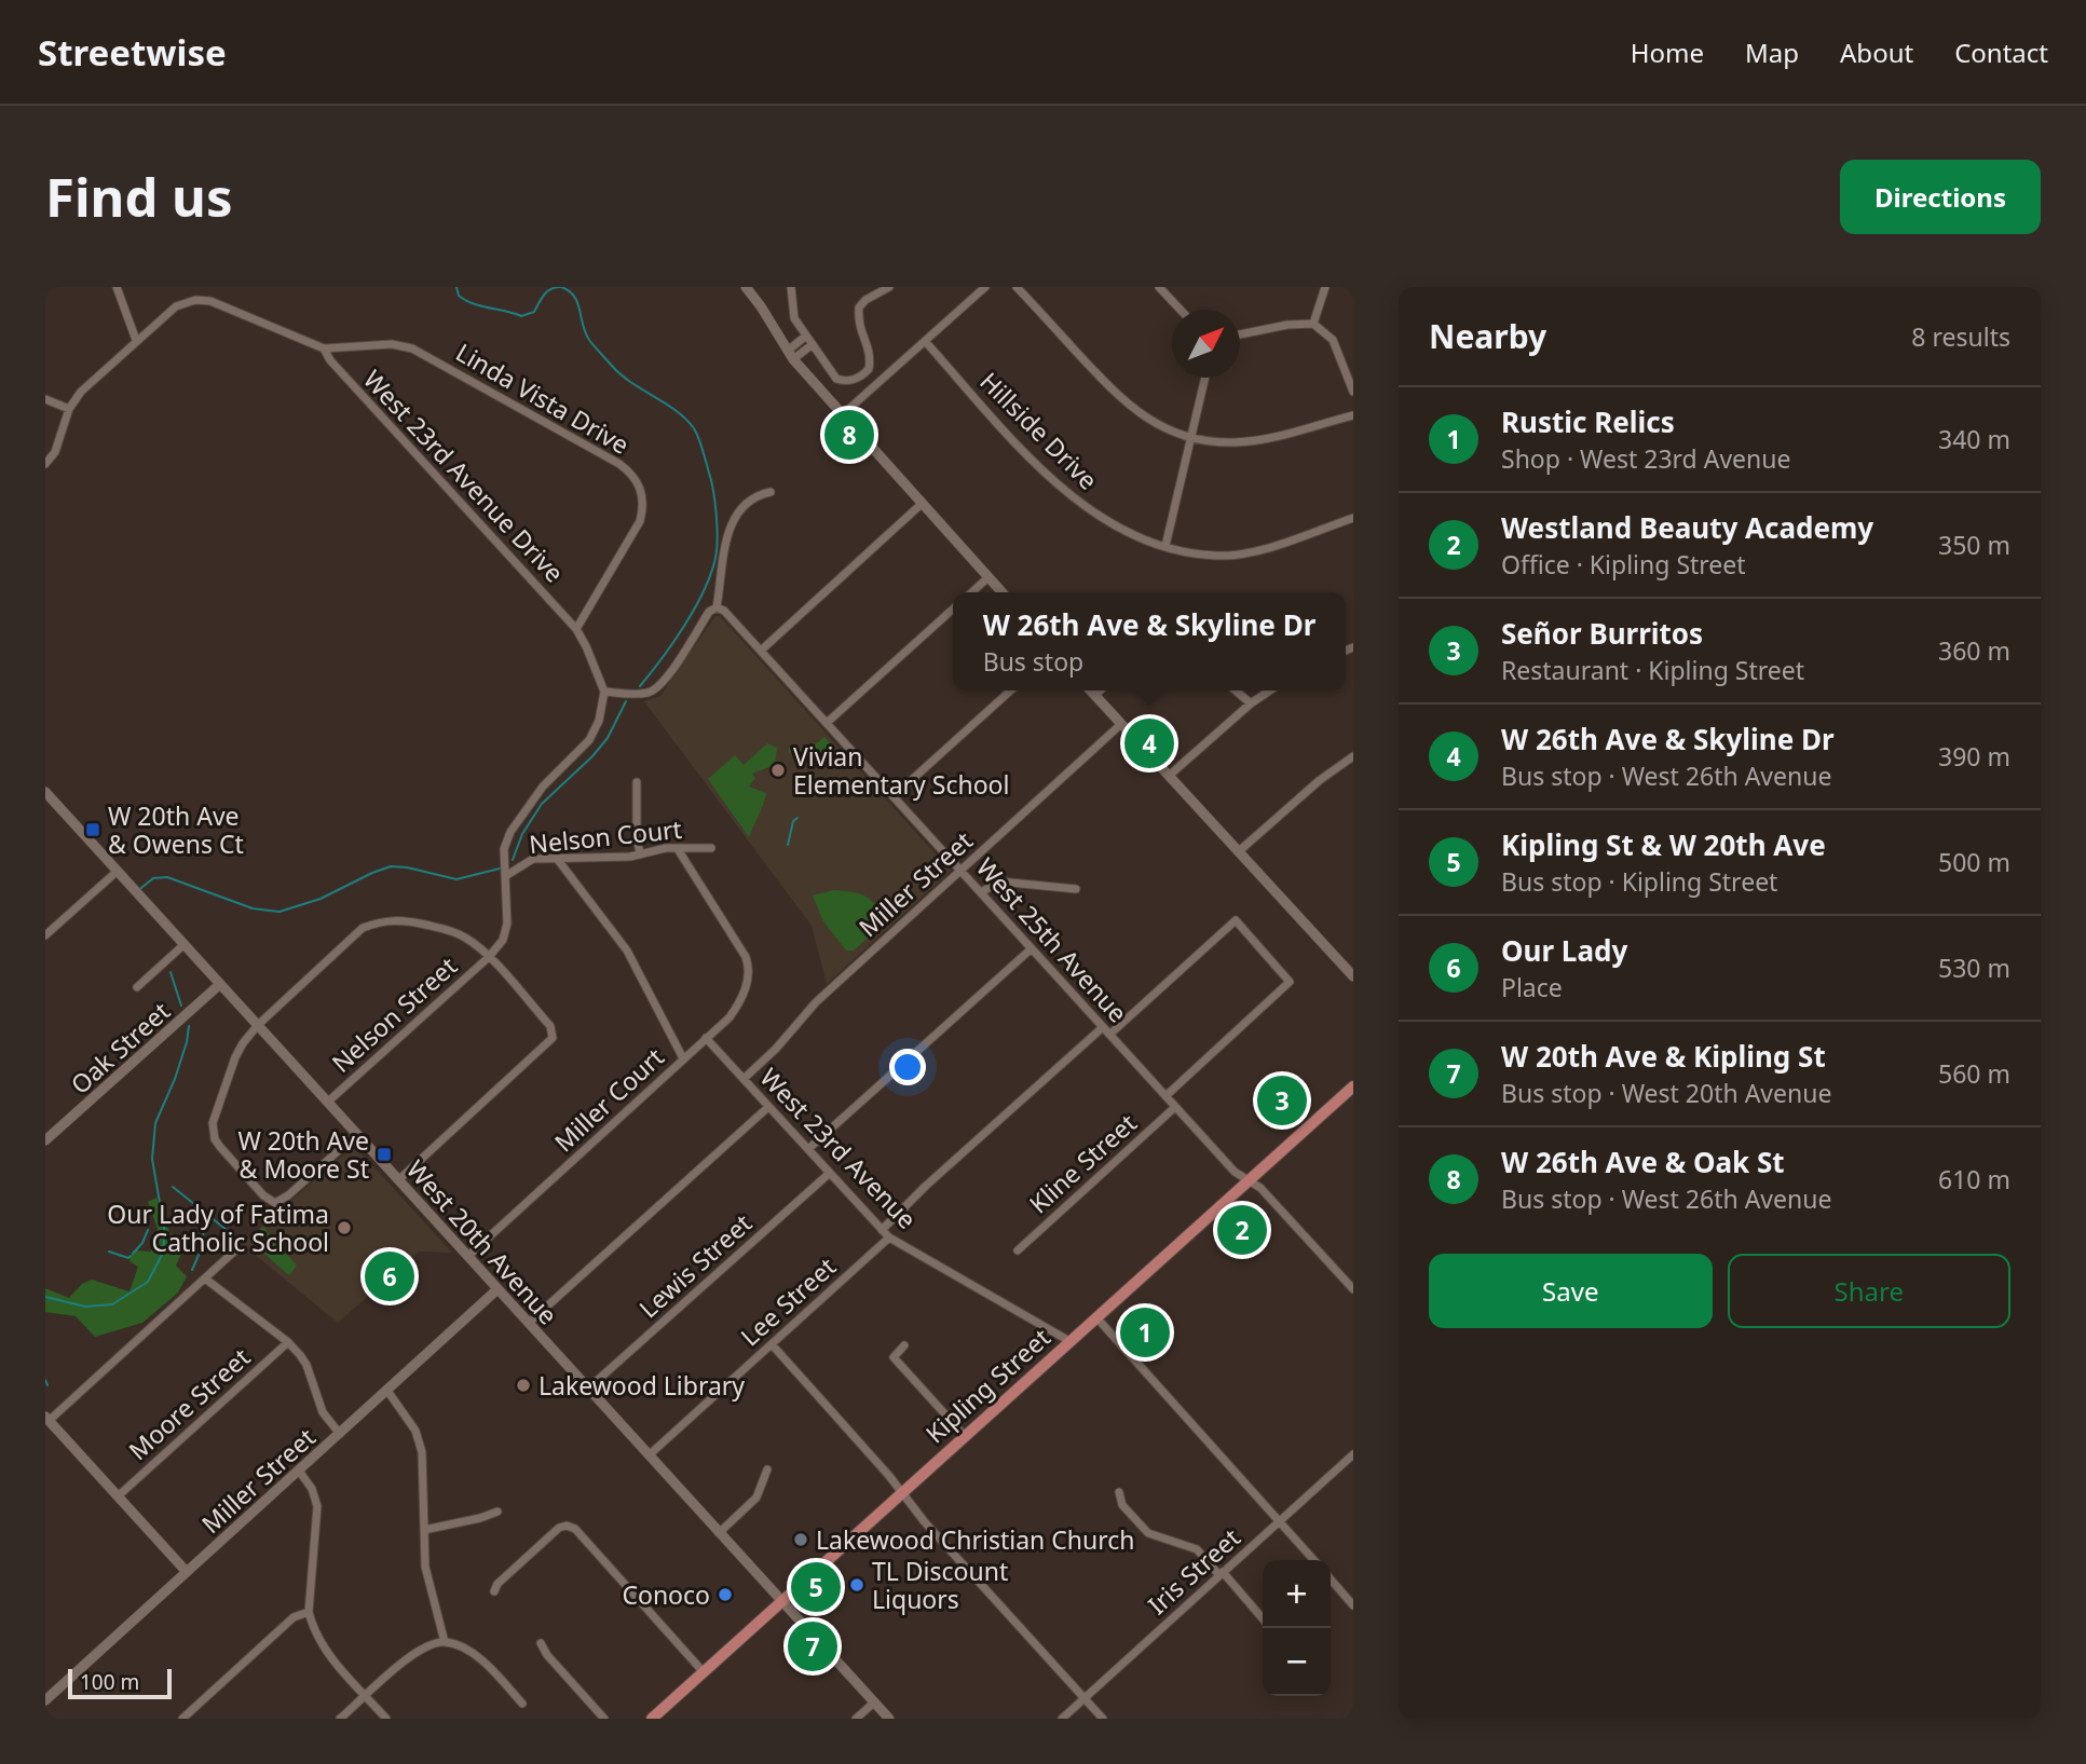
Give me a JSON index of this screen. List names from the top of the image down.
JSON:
{
  "streets": {
    "main road": ["Kipling Street"],
    "street": [
      "Linda Vista Drive",
      "Hillside Drive",
      "West 23rd Avenue Drive",
      "Nelson Court",
      "Miller Street",
      "West 25th Avenue",
      "Nelson Street",
      "Oak Street",
      "Miller Court",
      "West 23rd Avenue",
      "Kline Street",
      "West 20th Avenue",
      "Lewis Street",
      "Lee Street",
      "Moore Street",
      "Iris Street"
    ]
  },
  "crossings": [
    ["Linda Vista Drive", "West 23rd Avenue Drive"],
    ["Nelson Court", "Miller Court"],
    ["Miller Street", "West 25th Avenue"],
    ["Miller Street", "West 23rd Avenue"],
    ["Miller Street", "West 20th Avenue"],
    ["West 25th Avenue", "Kline Street"],
    ["West 25th Avenue", "Kipling Street"],
    ["Nelson Street", "West 20th Avenue"],
    ["Oak Street", "West 20th Avenue"],
    ["Miller Court", "West 23rd Avenue"],
    ["Miller Court", "West 20th Avenue"],
    ["West 23rd Avenue", "Lewis Street"],
    ["West 23rd Avenue", "Lee Street"],
    ["West 23rd Avenue", "Kipling Street"],
    ["West 20th Avenue", "Lewis Street"],
    ["West 20th Avenue", "Lee Street"],
    ["West 20th Avenue", "Kipling Street"]
  ],
  "places": {
    "other": [
      "Vivian Elementary School",
      "Our Lady of Fatima Catholic School",
      "Lakewood Library",
      "Lakewood Christian Church",
      "TL Discount Liquors",
      "Conoco"
    ],
    "transit": ["W 20th Ave & Owens Ct", "W 20th Ave & Moore St"]
  },
  "scale_bar": "100 m",
  "north": "top right",
  "page": {
    "header": "Streetwise",
    "nav": [
      "Home",
      "Map",
      "About",
      "Contact"
    ],
    "buttons": [
      "Directions",
      ["Save", "Share"]
    ],
    "title": "Find us",
    "heading": ["Nearby", "8 results"],
    "list": [
      {
        "mark": "1",
        "name": "Rustic Relics",
        "note": "Shop · West 23rd Avenue",
        "value": "340 m"
      },
      {
        "mark": "2",
        "name": "Westland Beauty Academy",
        "note": "Office · Kipling Street",
        "value": "350 m"
      },
      {
        "mark": "3",
        "name": "Señor Burritos",
        "note": "Restaurant · Kipling Street",
        "value": "360 m"
      },
      {
        "mark": "4",
        "name": "W 26th Ave & Skyline Dr",
        "note": "Bus stop · West 26th Avenue",
        "value": "390 m"
      },
      {
        "mark": "5",
        "name": "Kipling St & W 20th Ave",
        "note": "Bus stop · Kipling Street",
        "value": "500 m"
      },
      {
        "mark": "6",
        "name": "Our Lady",
        "note": "Place",
        "value": "530 m"
      },
      {
        "mark": "7",
        "name": "W 20th Ave & Kipling St",
        "note": "Bus stop · West 20th Avenue",
        "value": "560 m"
      },
      {
        "mark": "8",
        "name": "W 26th Ave & Oak St",
        "note": "Bus stop · West 26th Avenue",
        "value": "610 m"
      }
    ],
    "pins": [
      "8",
      "4",
      "3",
      "2",
      "6",
      "1",
      "5",
      "7"
    ],
    "popup": ["W 26th Ave & Skyline Dr", "Bus stop"],
    "map_buttons": ["+", "−"],
    "scale": "100 m"
  }
}
